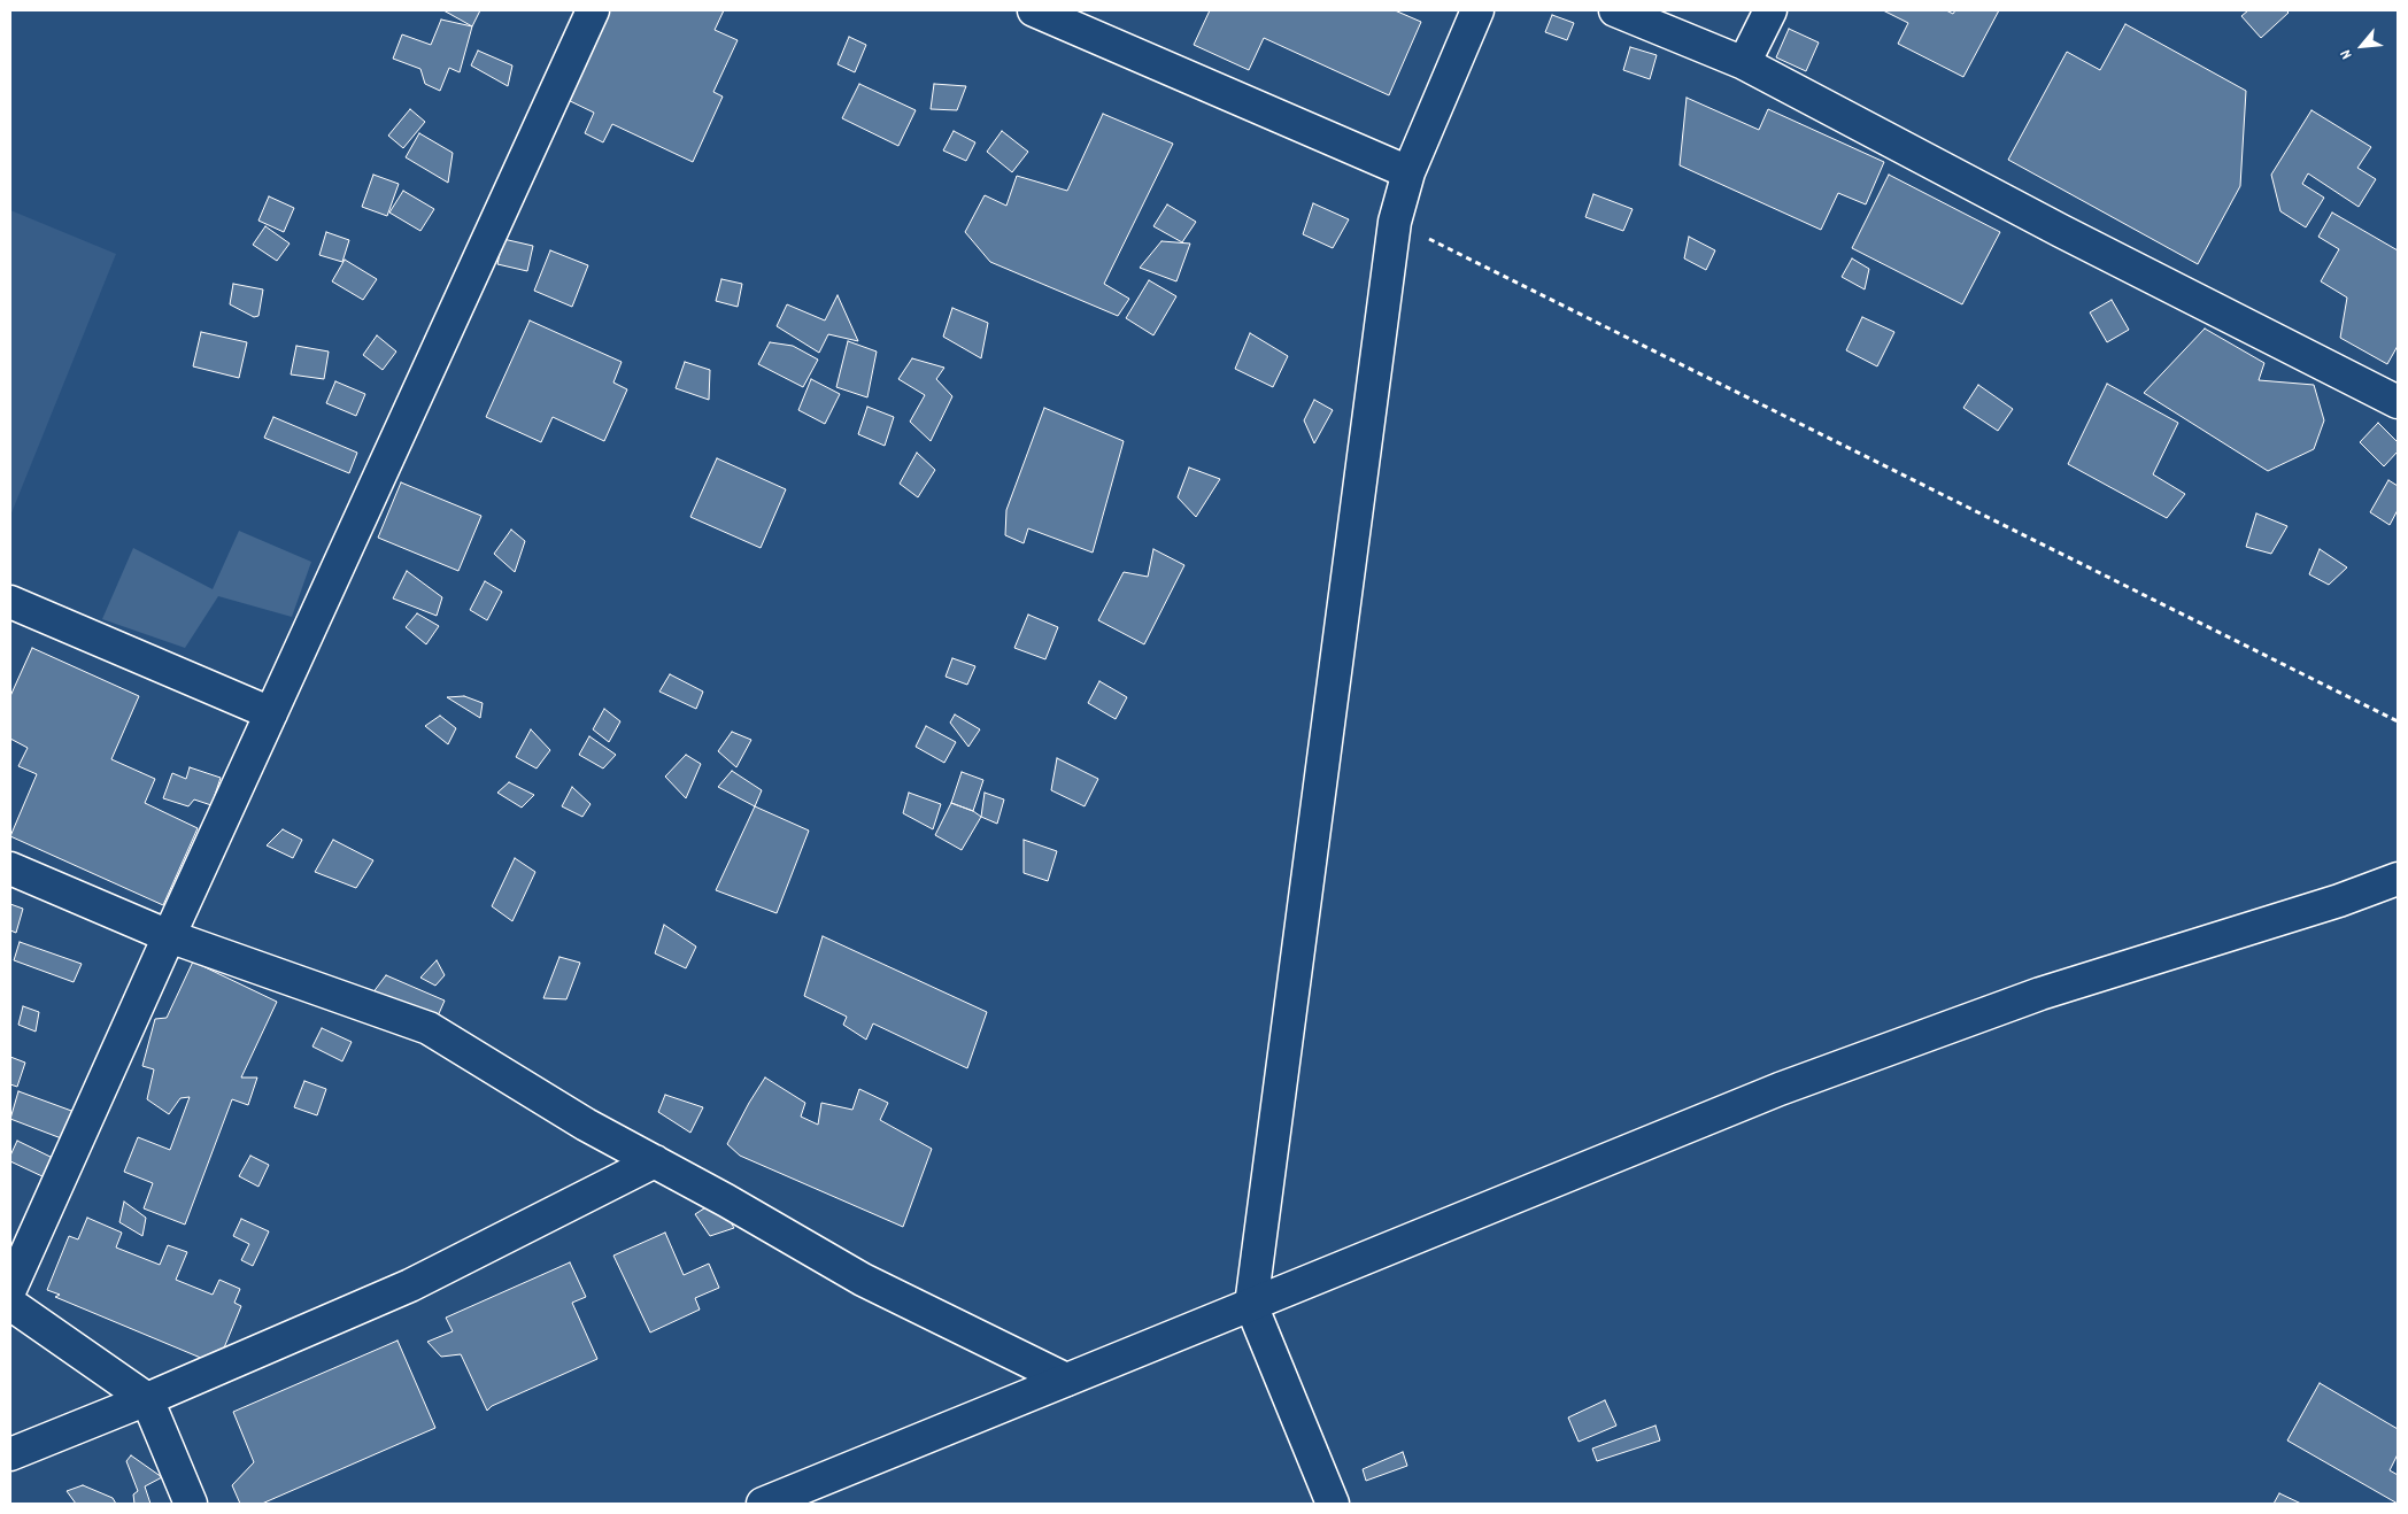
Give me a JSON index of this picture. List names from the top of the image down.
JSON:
{
  "north": "bottom left"
}
